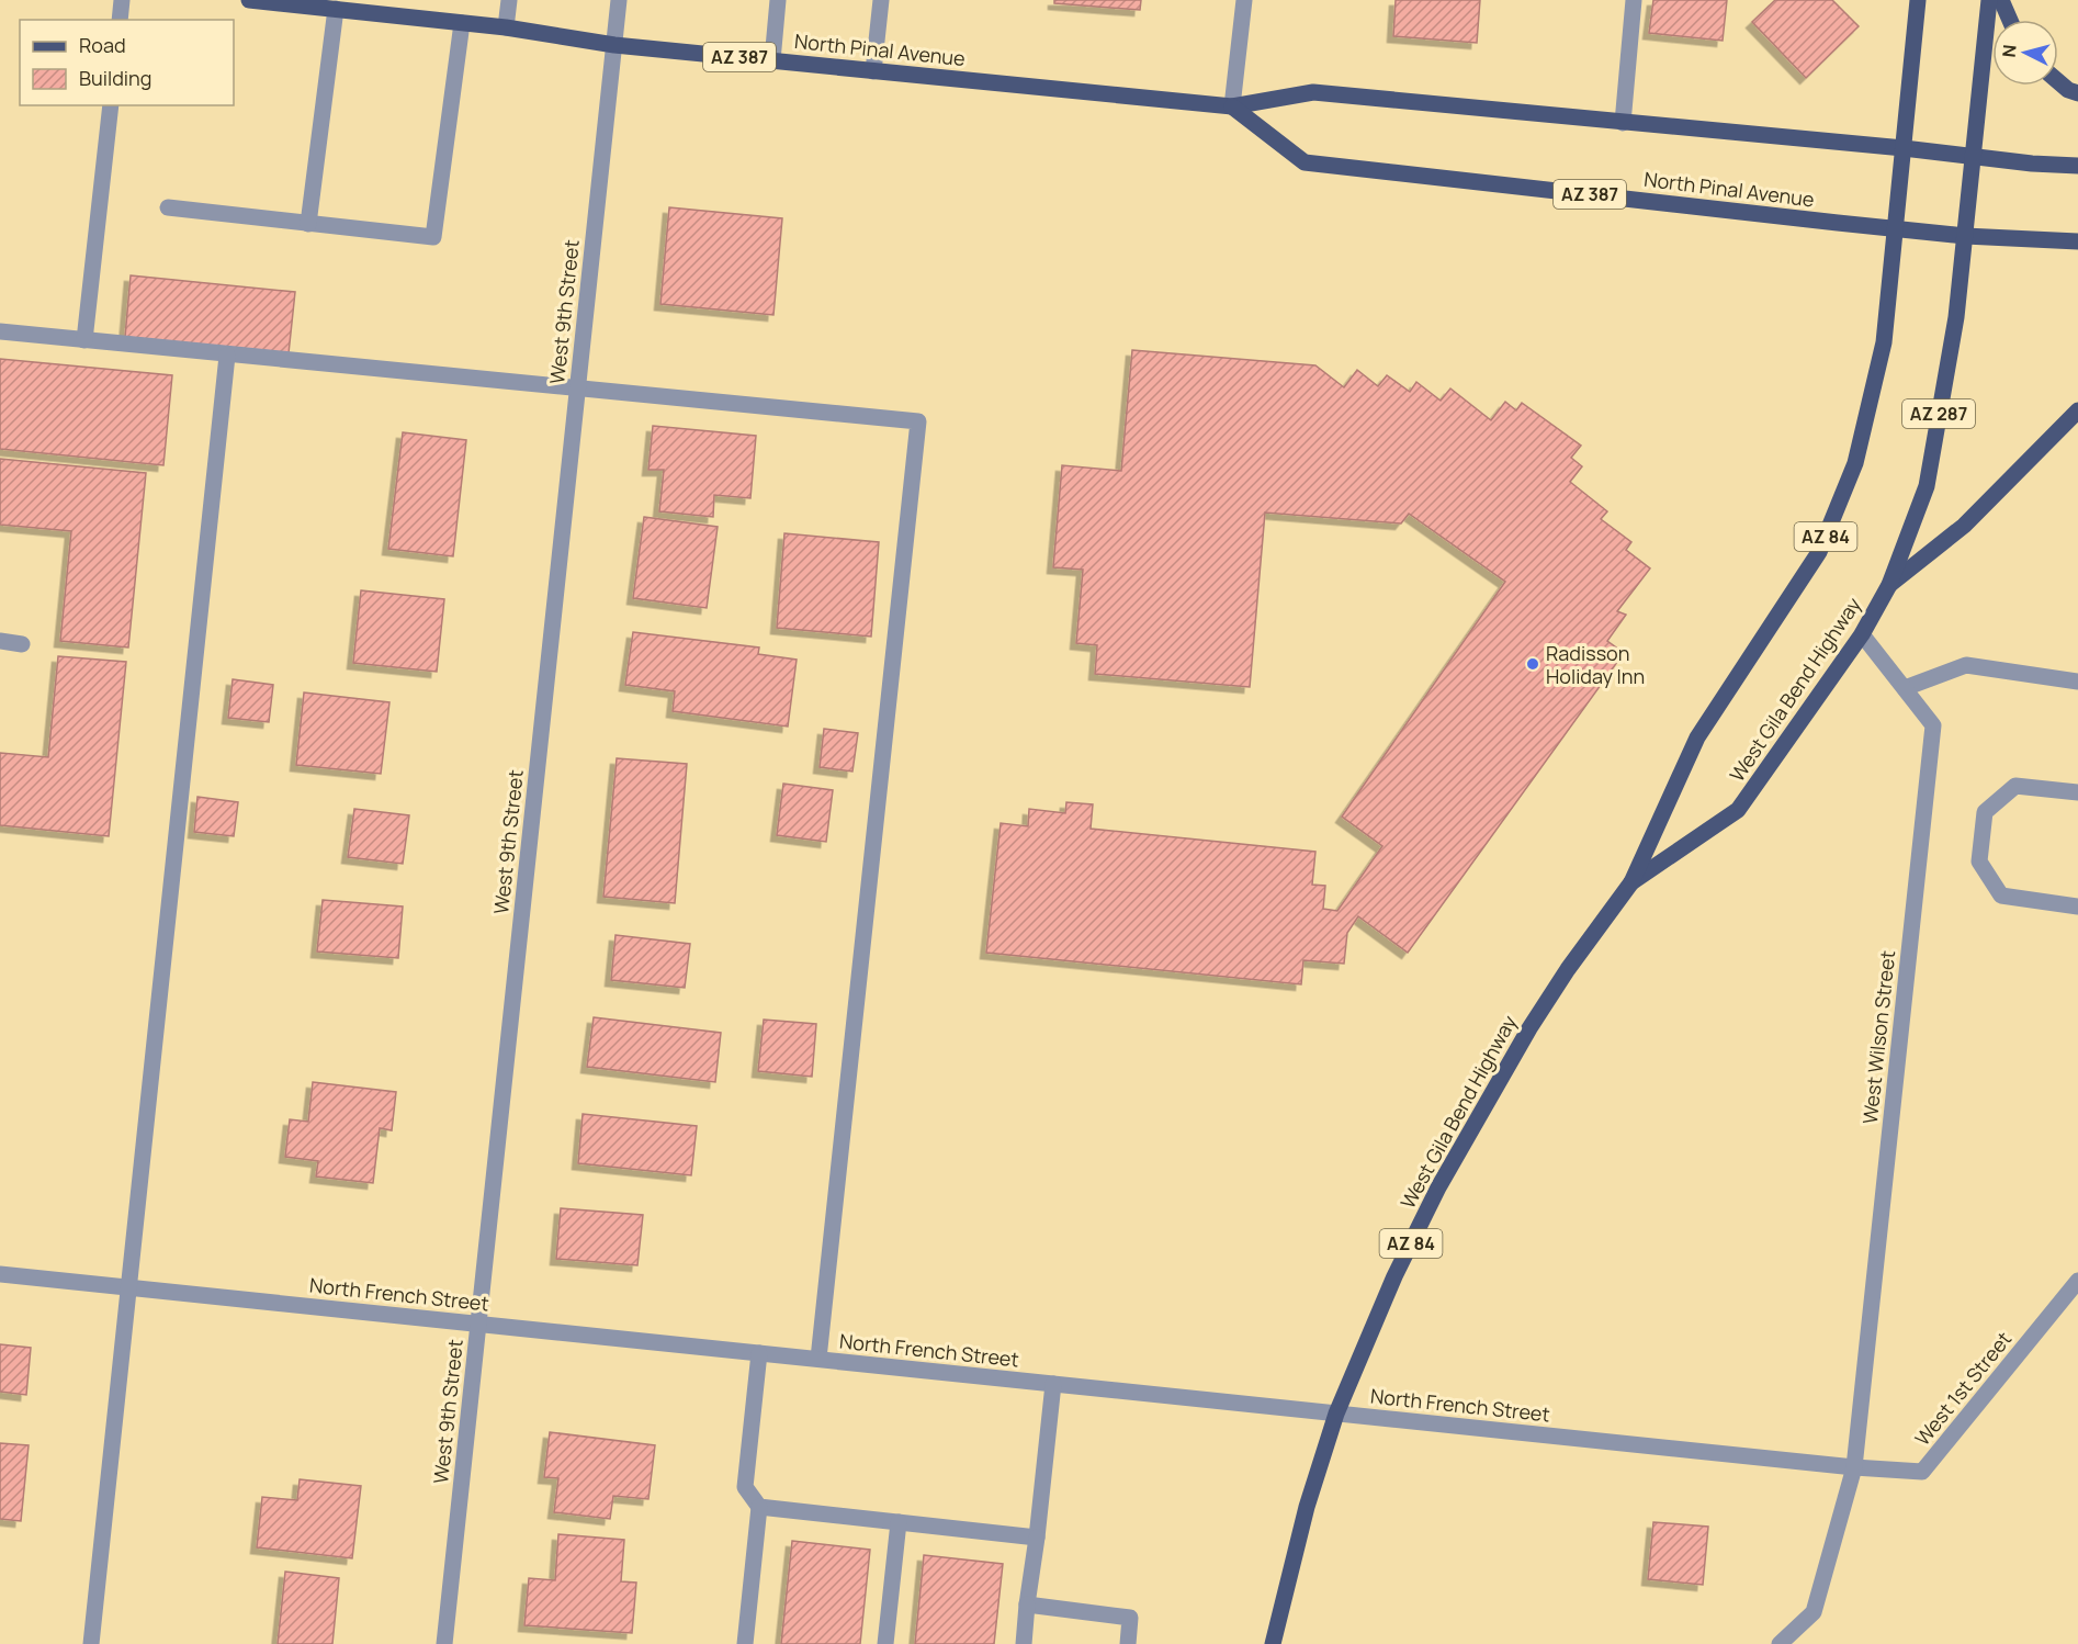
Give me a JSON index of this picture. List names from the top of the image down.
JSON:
{
  "streets": {
    "main road": [
      "North Pinal Avenue",
      "AZ 387",
      "AZ 287",
      "AZ 84",
      "West Gila Bend Highway"
    ],
    "street": [
      "West 9th Street",
      "West Wilson Street",
      "North French Street",
      "West 1st Street"
    ]
  },
  "crossings": [
    ["North Pinal Avenue", "AZ 387"],
    ["North Pinal Avenue", "West 9th Street"],
    ["North Pinal Avenue", "AZ 287"],
    ["North Pinal Avenue", "West Gila Bend Highway"],
    ["AZ 387", "West Gila Bend Highway"],
    ["West 9th Street", "North French Street"],
    ["AZ 287", "West Gila Bend Highway"],
    ["AZ 84", "West Gila Bend Highway"],
    ["West Gila Bend Highway", "West Wilson Street"],
    ["West Gila Bend Highway", "North French Street"],
    ["West Wilson Street", "North French Street"],
    ["West Wilson Street", "West 1st Street"],
    ["North French Street", "West 1st Street"]
  ],
  "places": ["Radisson Holiday Inn"],
  "legend": ["Road", "Building"],
  "north": "left"
}
